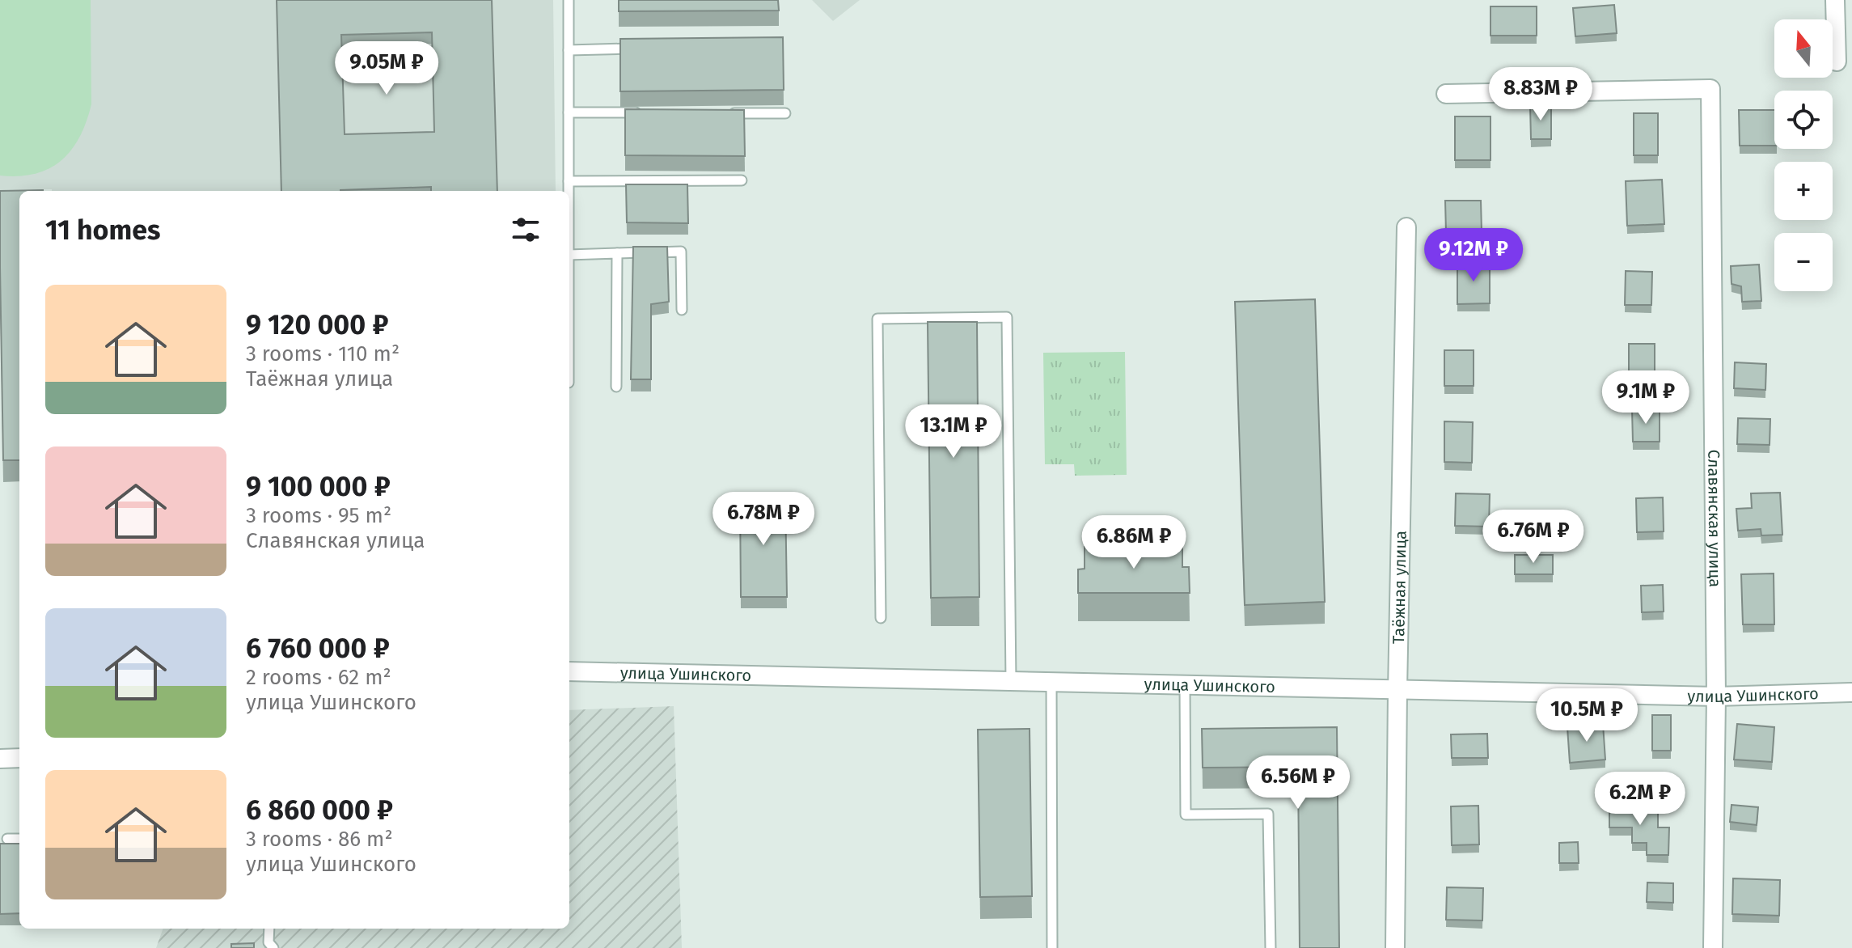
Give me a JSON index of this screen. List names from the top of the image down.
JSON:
{
  "streets": {
    "street": ["Славянская улица", "Таёжная улица", "улица Ушинского"]
  },
  "crossings": [
    ["Славянская улица", "улица Ушинского"],
    ["Таёжная улица", "улица Ушинского"]
  ],
  "north": "top",
  "page": {
    "map_buttons": ["+", "−"],
    "price": [
      "9.05M ₽",
      "8.83M ₽",
      "9.12M ₽",
      "9.1M ₽",
      "13.1M ₽",
      "6.78M ₽",
      "6.76M ₽",
      "6.86M ₽",
      "10.5M ₽",
      "6.56M ₽",
      "6.2M ₽"
    ],
    "heading": "11 homes",
    "list": [
      {
        "name": "9 120 000 ₽",
        "note": "3 rooms · 110 m² · Таёжная улица"
      },
      {
        "name": "9 100 000 ₽",
        "note": "3 rooms · 95 m² · Славянская улица"
      },
      {
        "name": "6 760 000 ₽",
        "note": "2 rooms · 62 m² · улица Ушинского"
      },
      {
        "name": "6 860 000 ₽",
        "note": "3 rooms · 86 m² · улица Ушинского"
      }
    ]
  }
}
